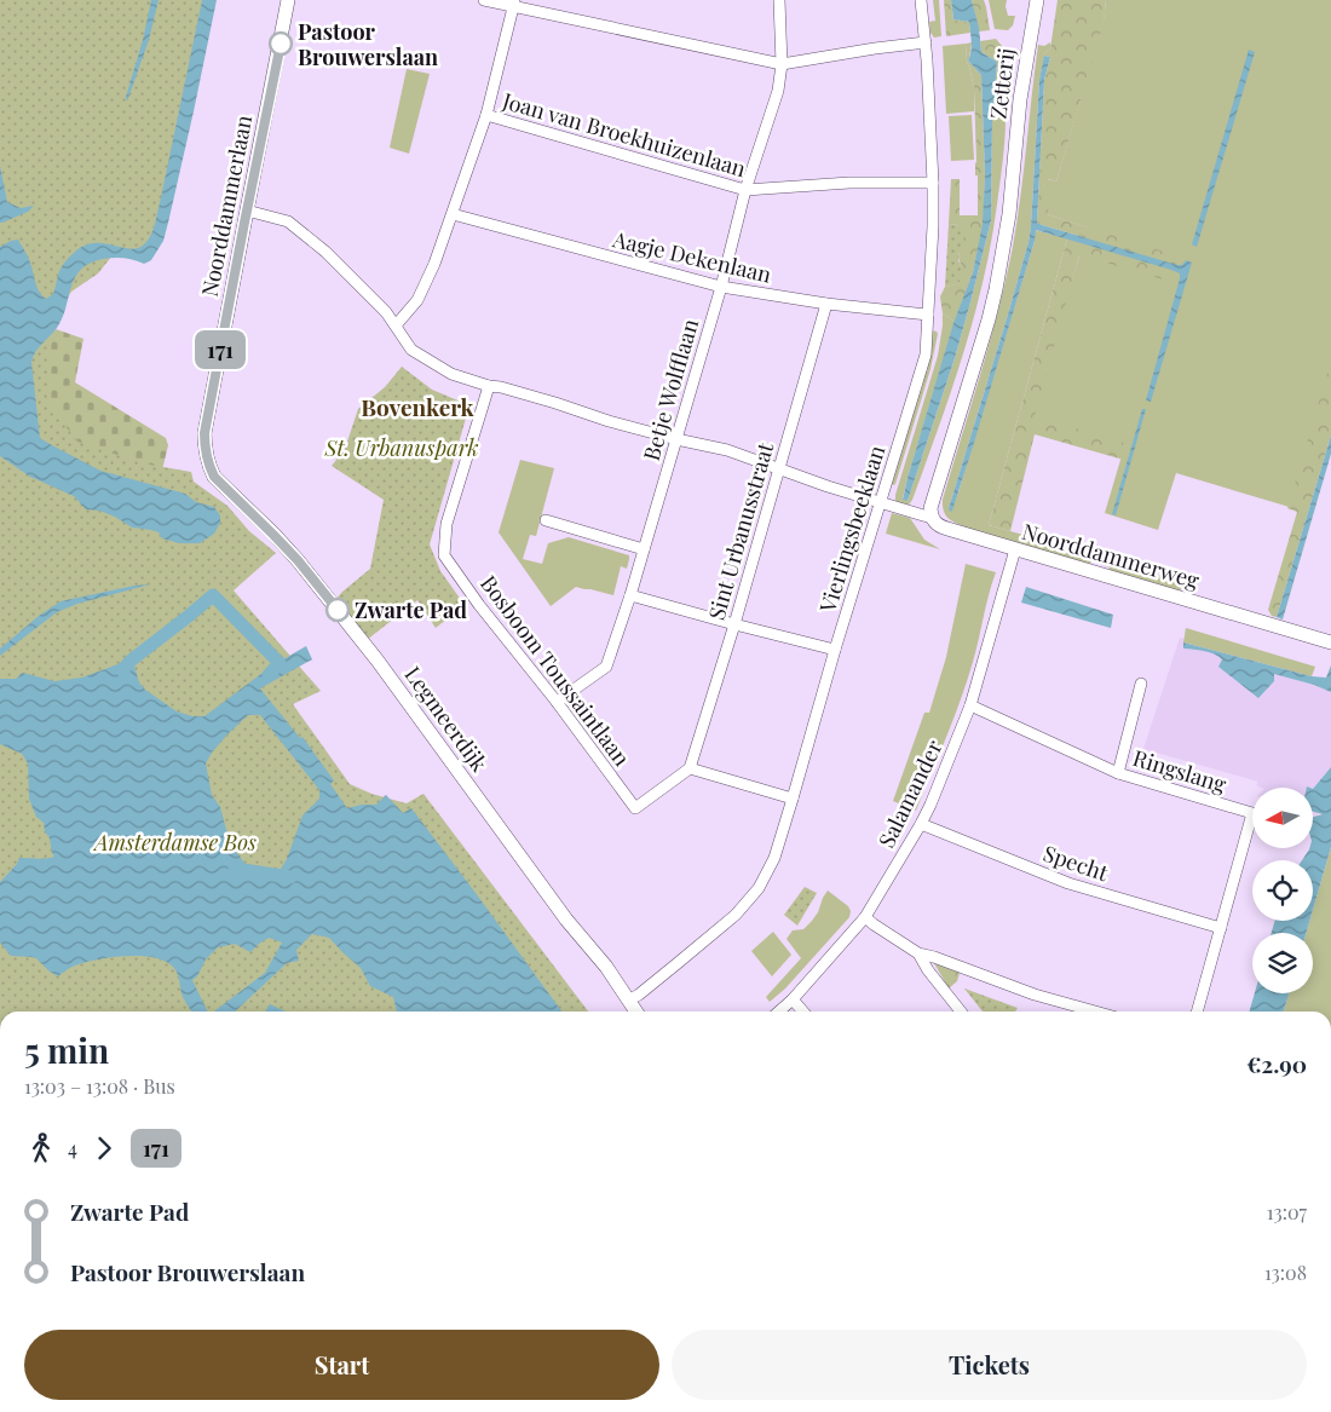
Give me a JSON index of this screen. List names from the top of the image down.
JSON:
{
  "streets": {
    "street": [
      "Zetterij",
      "Joan van Broekhuizenlaan",
      "Noorddammerlaan",
      "Aagje Dekenlaan",
      "Betje Wolfflaan",
      "Vierlingsbeeklaan",
      "Sint Urbanusstraat",
      "Noorddammerweg",
      "Bosboom Toussaintlaan",
      "Legmeerdijk",
      "Ringslang",
      "Salamander",
      "Specht"
    ]
  },
  "crossings": [
    ["Zetterij", "Noorddammerweg"],
    ["Joan van Broekhuizenlaan", "Betje Wolfflaan"],
    ["Joan van Broekhuizenlaan", "Vierlingsbeeklaan"],
    ["Noorddammerlaan", "Legmeerdijk"],
    ["Aagje Dekenlaan", "Betje Wolfflaan"],
    ["Aagje Dekenlaan", "Vierlingsbeeklaan"],
    ["Aagje Dekenlaan", "Sint Urbanusstraat"],
    ["Betje Wolfflaan", "Noorddammerweg"],
    ["Betje Wolfflaan", "Bosboom Toussaintlaan"],
    ["Vierlingsbeeklaan", "Noorddammerweg"],
    ["Vierlingsbeeklaan", "Legmeerdijk"],
    ["Sint Urbanusstraat", "Noorddammerweg"],
    ["Sint Urbanusstraat", "Bosboom Toussaintlaan"],
    ["Noorddammerweg", "Salamander"],
    ["Ringslang", "Salamander"],
    ["Ringslang", "Specht"],
    ["Salamander", "Specht"]
  ],
  "districts": ["Bovenkerk"],
  "parks": ["St. Urbanuspark", "Amsterdamse Bos"],
  "places": ["Pastoor Brouwerslaan", "Zwarte Pad"],
  "lines": ["bus line 171"],
  "north": "left",
  "page": {
    "on_map": "171",
    "heading": ["5 min", "13:03 – 13:08 · Bus", "€2.90"],
    "legs": ["4", "171"],
    "list": [
      {
        "name": "Zwarte Pad",
        "value": "13:07"
      },
      {
        "name": "Pastoor Brouwerslaan",
        "value": "13:08"
      }
    ],
    "buttons": ["Start", "Tickets"]
  }
}
